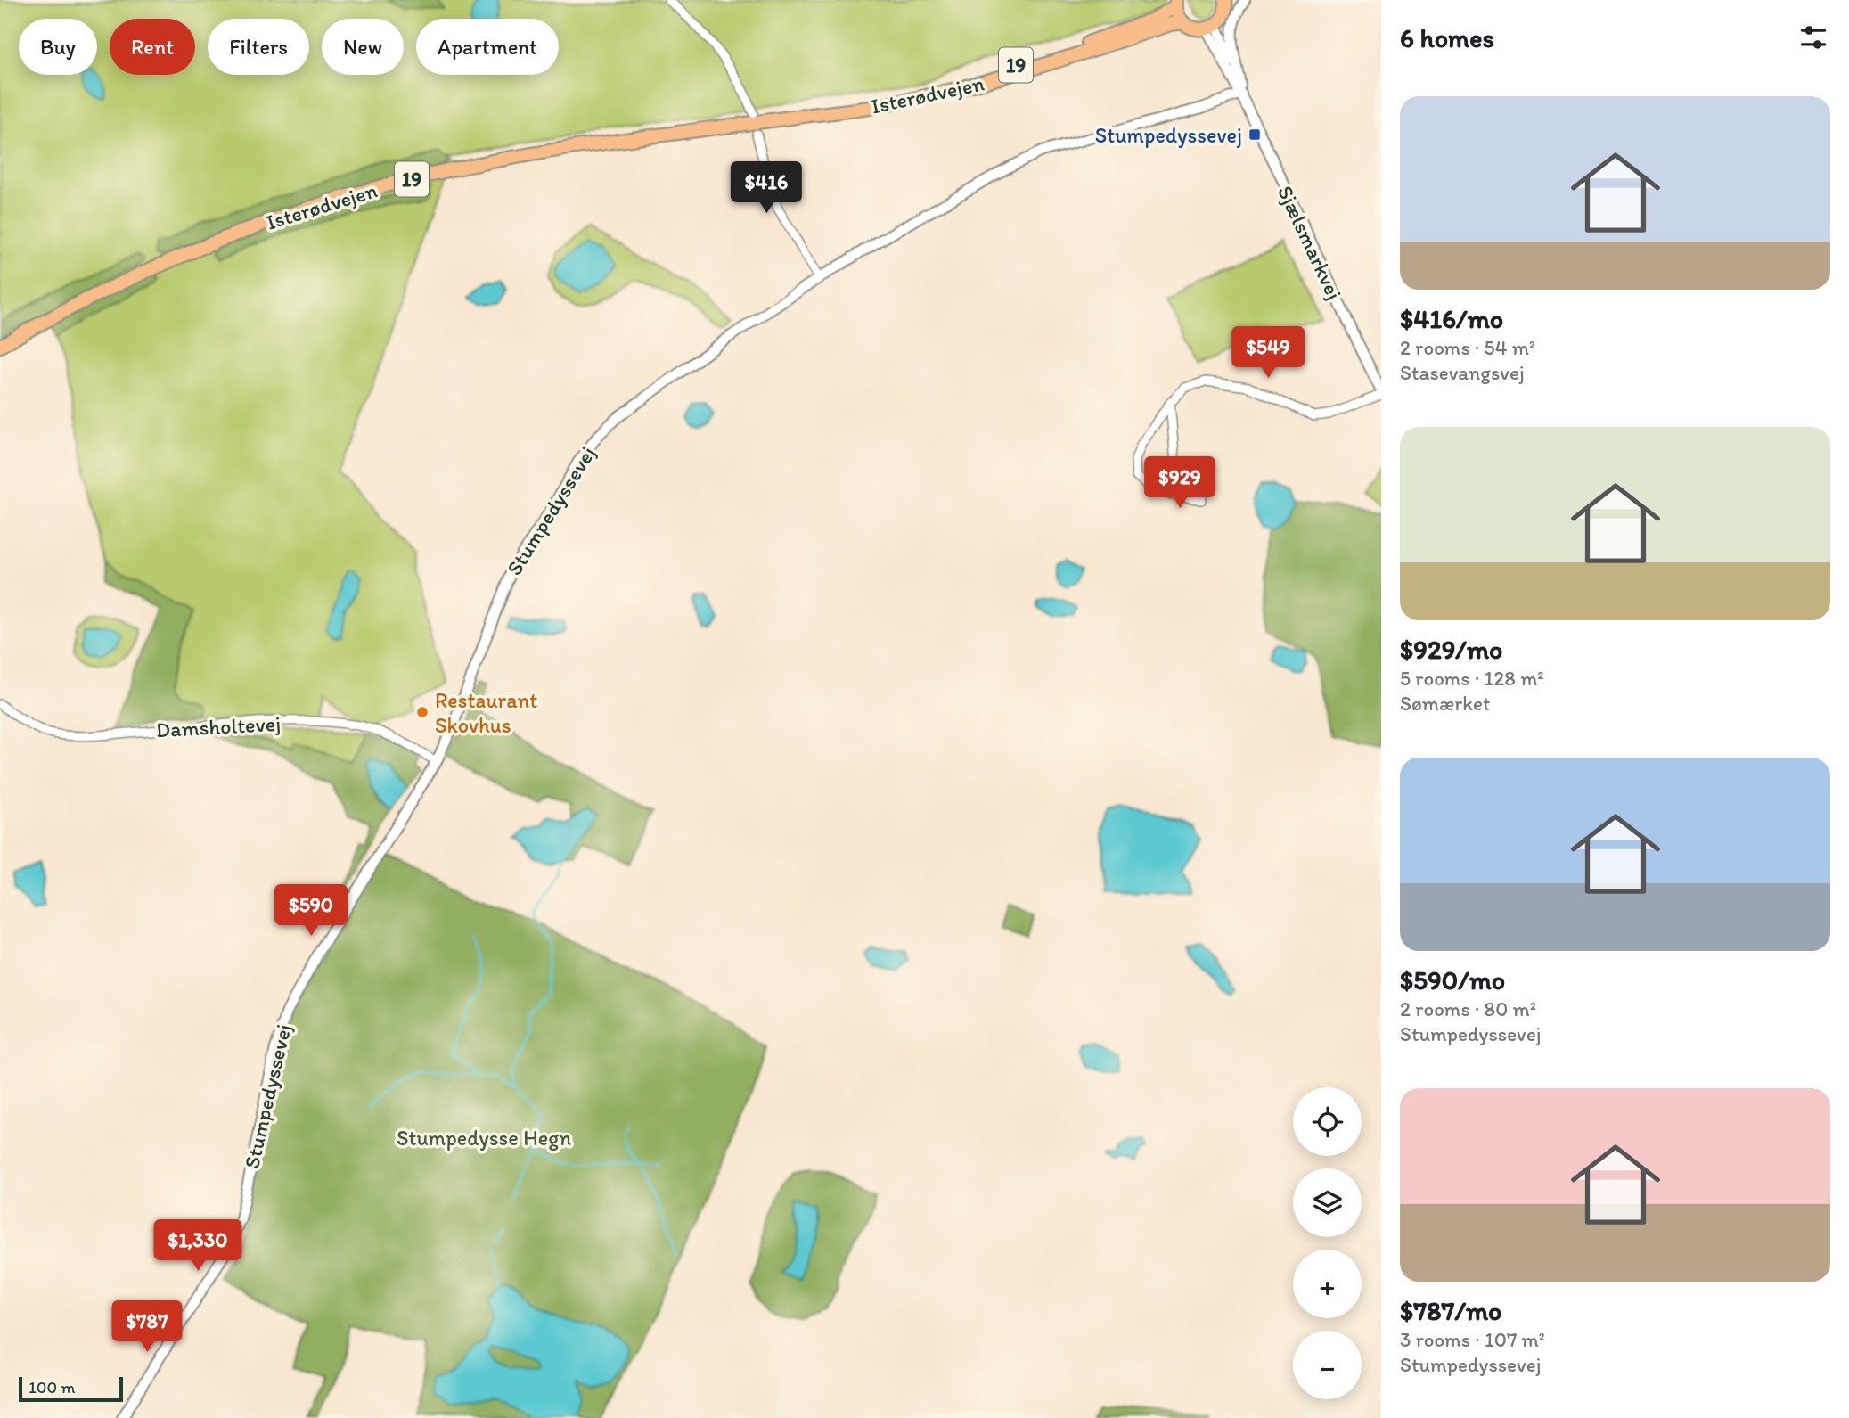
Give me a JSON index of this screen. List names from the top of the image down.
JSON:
{
  "streets": {
    "main road": ["19", "Isterødvejen"],
    "street": ["Sjælsmarkvej", "Stumpedyssevej", "Damsholtevej"]
  },
  "crossings": [
    ["19", "Isterødvejen"],
    ["Sjælsmarkvej", "Stumpedyssevej"],
    ["Stumpedyssevej", "Damsholtevej"]
  ],
  "parks": ["Stumpedysse Hegn"],
  "places": {
    "transit": ["Stumpedyssevej"],
    "other": ["Restaurant Skovhus"]
  },
  "scale_bar": "100 m",
  "page": {
    "heading": "6 homes",
    "chip": [
      "Buy",
      "Rent",
      "Filters",
      "New",
      "Apartment"
    ],
    "list": [
      {
        "name": "$416/mo",
        "note": "2 rooms · 54 m² · Stasevangsvej"
      },
      {
        "name": "$929/mo",
        "note": "5 rooms · 128 m² · Sømærket"
      },
      {
        "name": "$590/mo",
        "note": "2 rooms · 80 m² · Stumpedyssevej"
      },
      {
        "name": "$787/mo",
        "note": "3 rooms · 107 m² · Stumpedyssevej"
      }
    ],
    "price": [
      "$416",
      "$549",
      "$929",
      "$590",
      "$1,330",
      "$787"
    ],
    "map_buttons": ["+", "−"],
    "scale": "100 m"
  }
}
